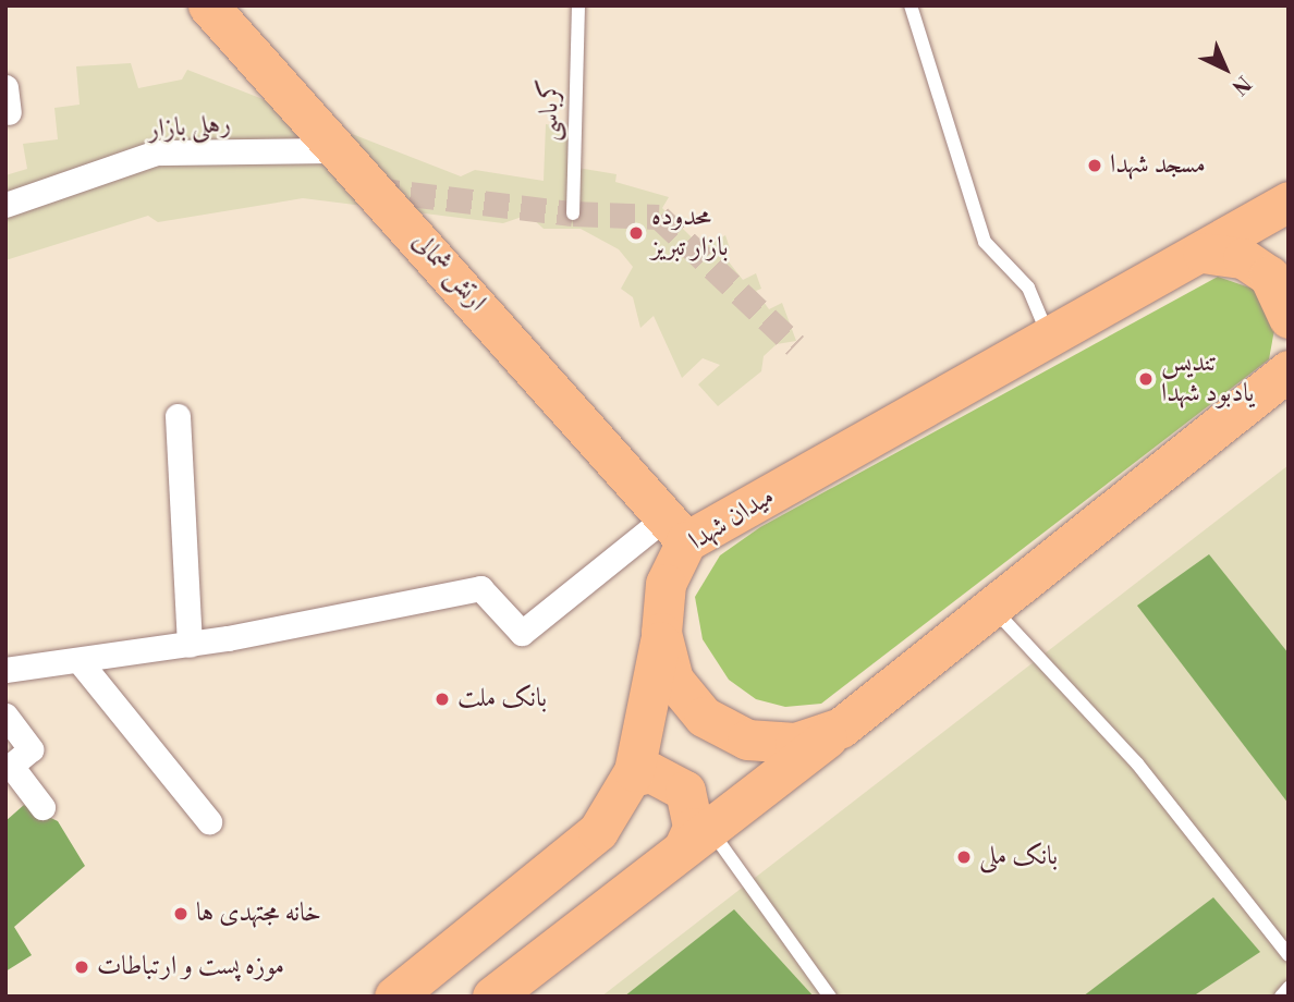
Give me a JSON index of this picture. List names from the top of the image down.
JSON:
{
  "streets": {
    "main road": ["ارتش شمالی", "میدان شهدا"],
    "street": ["رهلی بازار"],
    "lane": ["کرباسی"]
  },
  "crossings": [
    ["رهلی بازار", "ارتش شمالی"],
    ["ارتش شمالی", "میدان شهدا"]
  ],
  "places": [
    "مسجد شهدا",
    "محدوده بازار تبریز",
    "تندیس یادبود شهدا",
    "بانک ملت",
    "بانک ملی",
    "خانه مجتهدی ها",
    "موزه پست و ارتباطات"
  ],
  "north": "bottom right"
}
